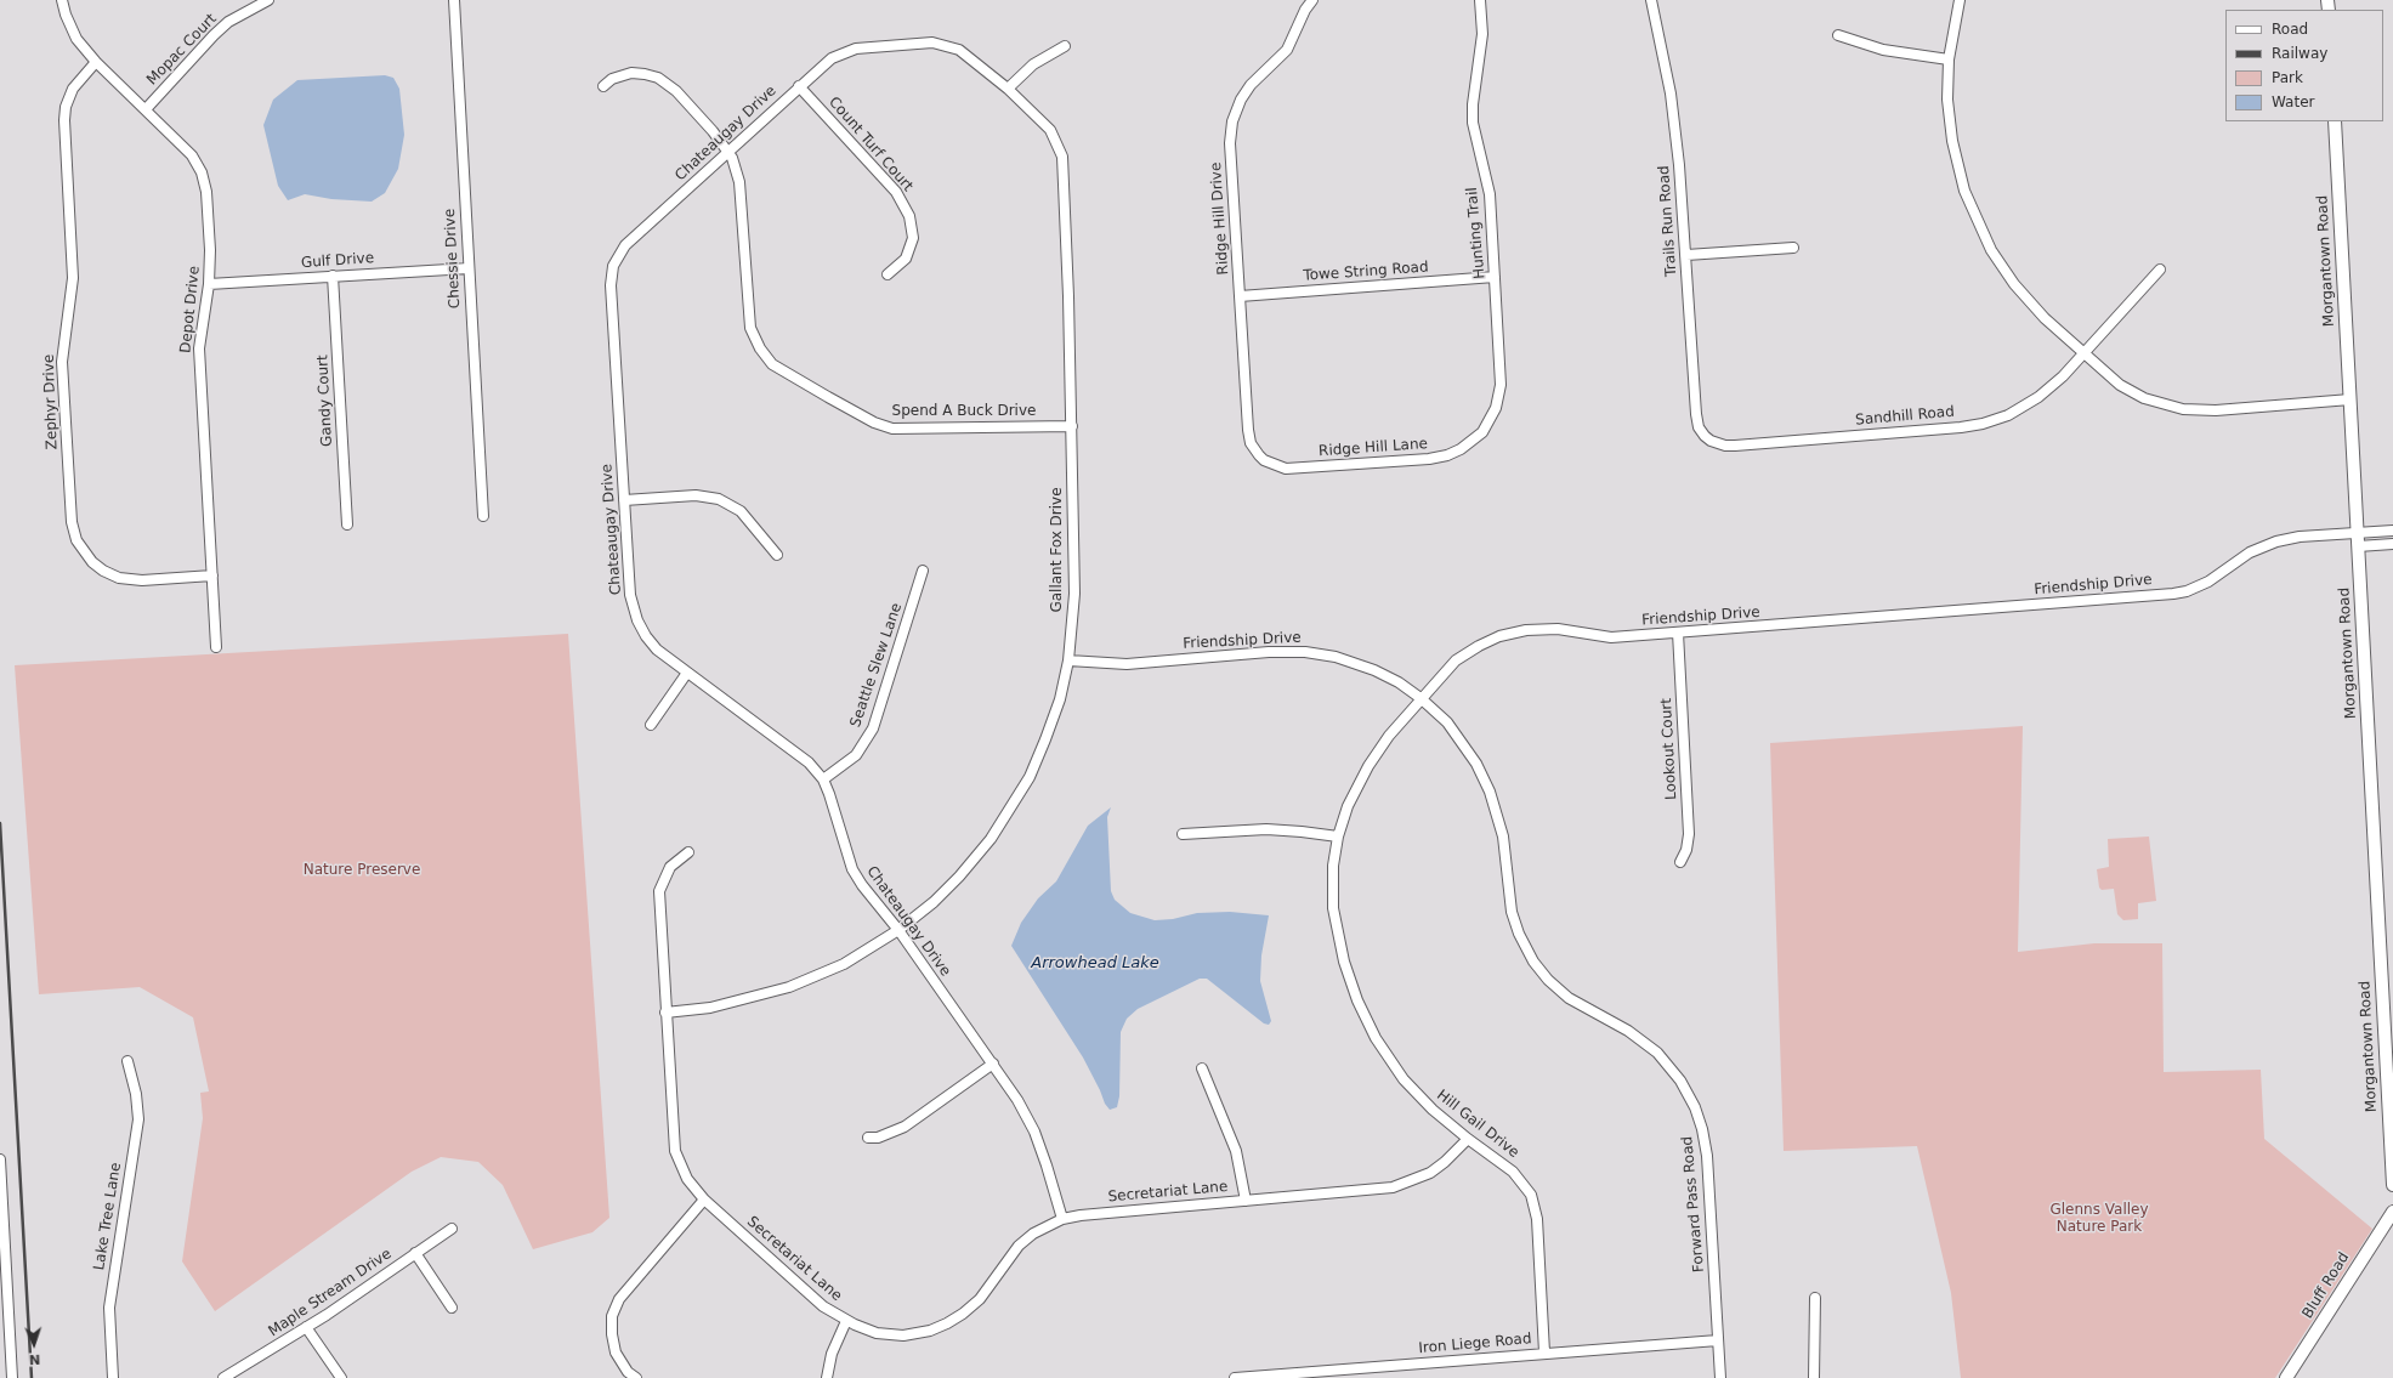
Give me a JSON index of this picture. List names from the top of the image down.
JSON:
{
  "streets": {
    "main road": ["Morgantown Road", "Bluff Road"],
    "street": [
      "Mopac Court",
      "Chateaugay Drive",
      "Count Turf Court",
      "Ridge Hill Drive",
      "Trails Run Road",
      "Hunting Trail",
      "Chessie Drive",
      "Gulf Drive",
      "Towe String Road",
      "Depot Drive",
      "Gandy Court",
      "Zephyr Drive",
      "Spend A Buck Drive",
      "Sandhill Road",
      "Ridge Hill Lane",
      "Gallant Fox Drive",
      "Friendship Drive",
      "Seattle Slew Lane",
      "Lookout Court",
      "Hill Gail Drive",
      "Secretariat Lane",
      "Forward Pass Road",
      "Lake Tree Lane",
      "Maple Stream Drive",
      "Iron Liege Road"
    ]
  },
  "crossings": [
    ["Mopac Court", "Depot Drive"],
    ["Chateaugay Drive", "Count Turf Court"],
    ["Chateaugay Drive", "Spend A Buck Drive"],
    ["Chateaugay Drive", "Gallant Fox Drive"],
    ["Chateaugay Drive", "Seattle Slew Lane"],
    ["Chateaugay Drive", "Secretariat Lane"],
    ["Ridge Hill Drive", "Towe String Road"],
    ["Ridge Hill Drive", "Ridge Hill Lane"],
    ["Trails Run Road", "Sandhill Road"],
    ["Hunting Trail", "Towe String Road"],
    ["Hunting Trail", "Ridge Hill Lane"],
    ["Chessie Drive", "Gulf Drive"],
    ["Gulf Drive", "Depot Drive"],
    ["Gulf Drive", "Gandy Court"],
    ["Morgantown Road", "Friendship Drive"],
    ["Depot Drive", "Zephyr Drive"],
    ["Spend A Buck Drive", "Gallant Fox Drive"],
    ["Gallant Fox Drive", "Friendship Drive"],
    ["Gallant Fox Drive", "Secretariat Lane"],
    ["Friendship Drive", "Lookout Court"],
    ["Friendship Drive", "Hill Gail Drive"],
    ["Friendship Drive", "Forward Pass Road"],
    ["Hill Gail Drive", "Secretariat Lane"],
    ["Hill Gail Drive", "Forward Pass Road"],
    ["Hill Gail Drive", "Iron Liege Road"],
    ["Forward Pass Road", "Iron Liege Road"]
  ],
  "water": ["Arrowhead Lake"],
  "parks": ["Nature Preserve", "Glenns Valley Nature Park"],
  "legend": [
    "Road",
    "Railway",
    "Park",
    "Water"
  ],
  "north": "bottom"
}
